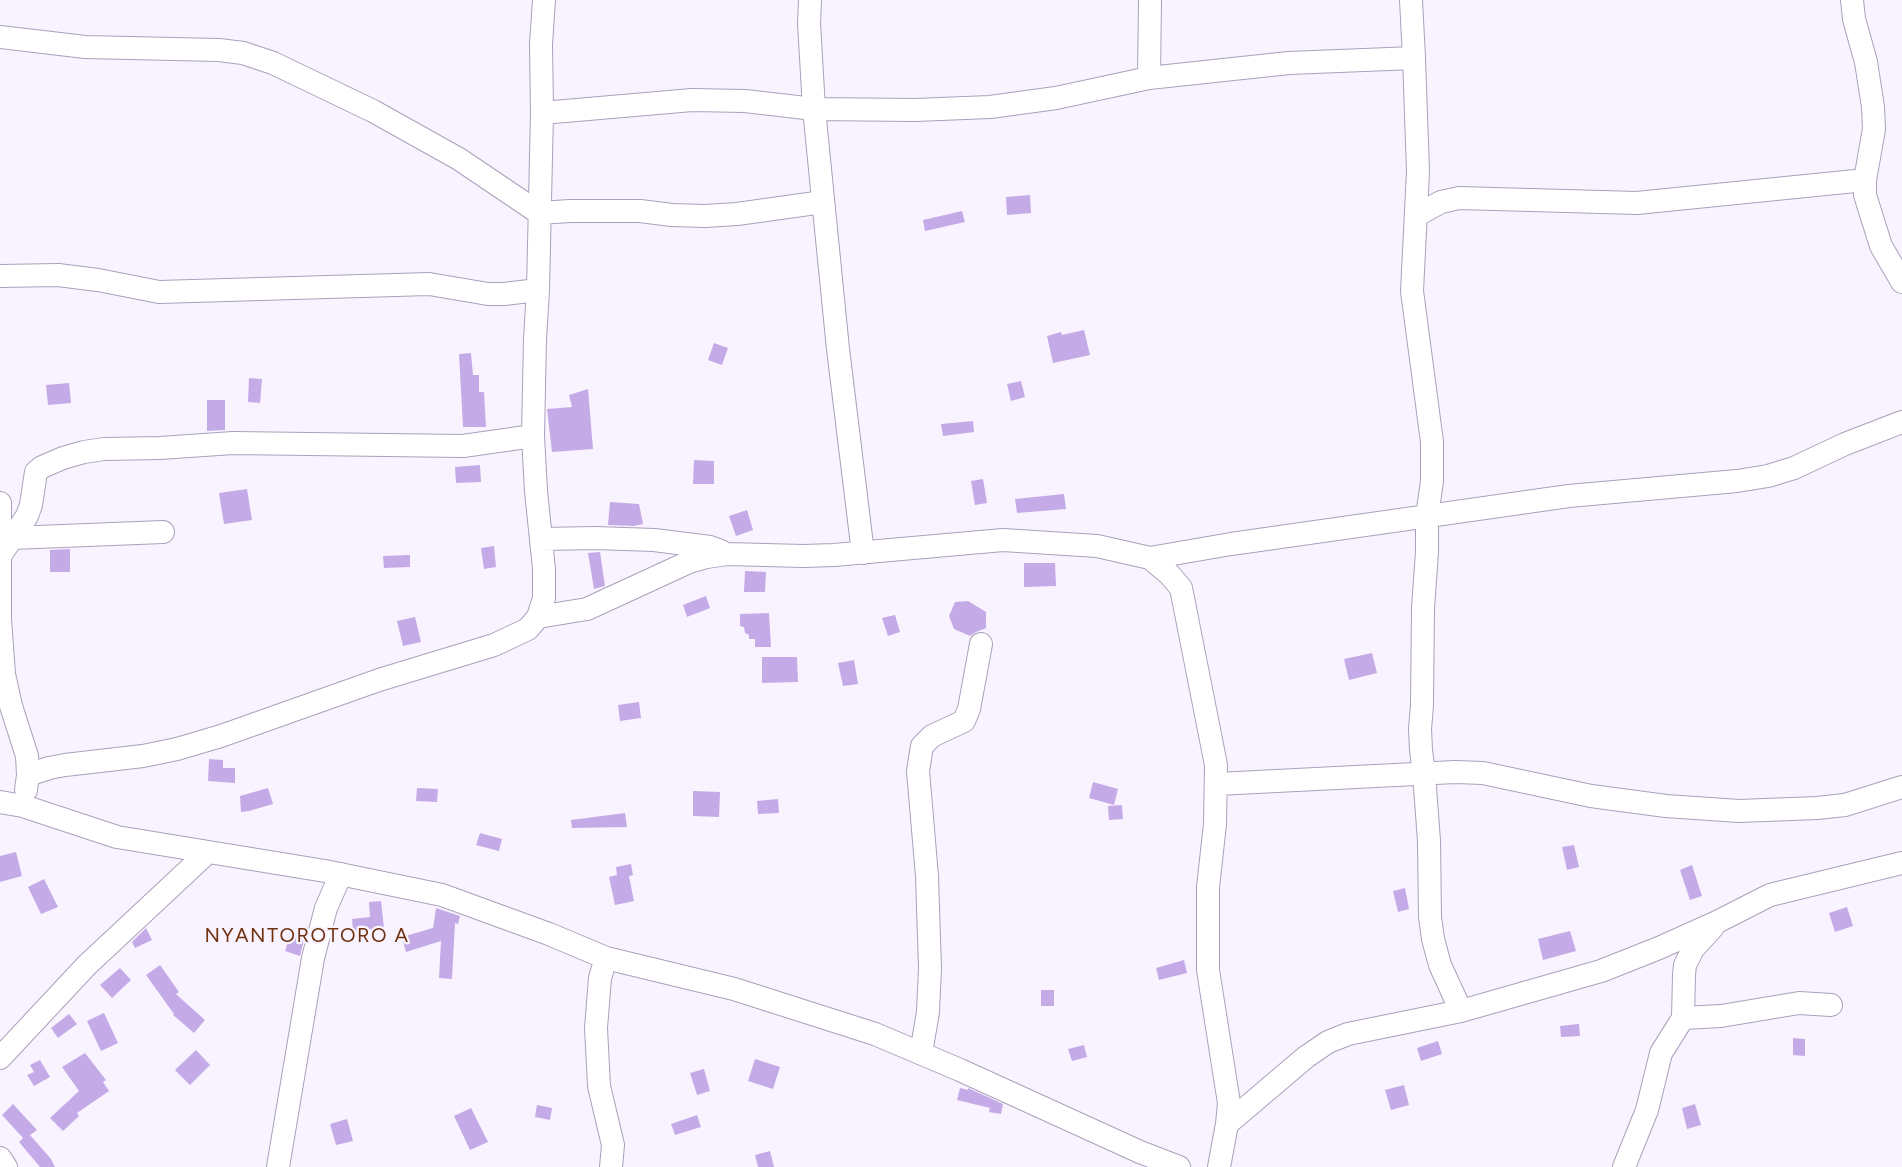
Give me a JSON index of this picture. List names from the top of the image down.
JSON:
{
  "districts": ["NYANTOROTORO A"]
}
